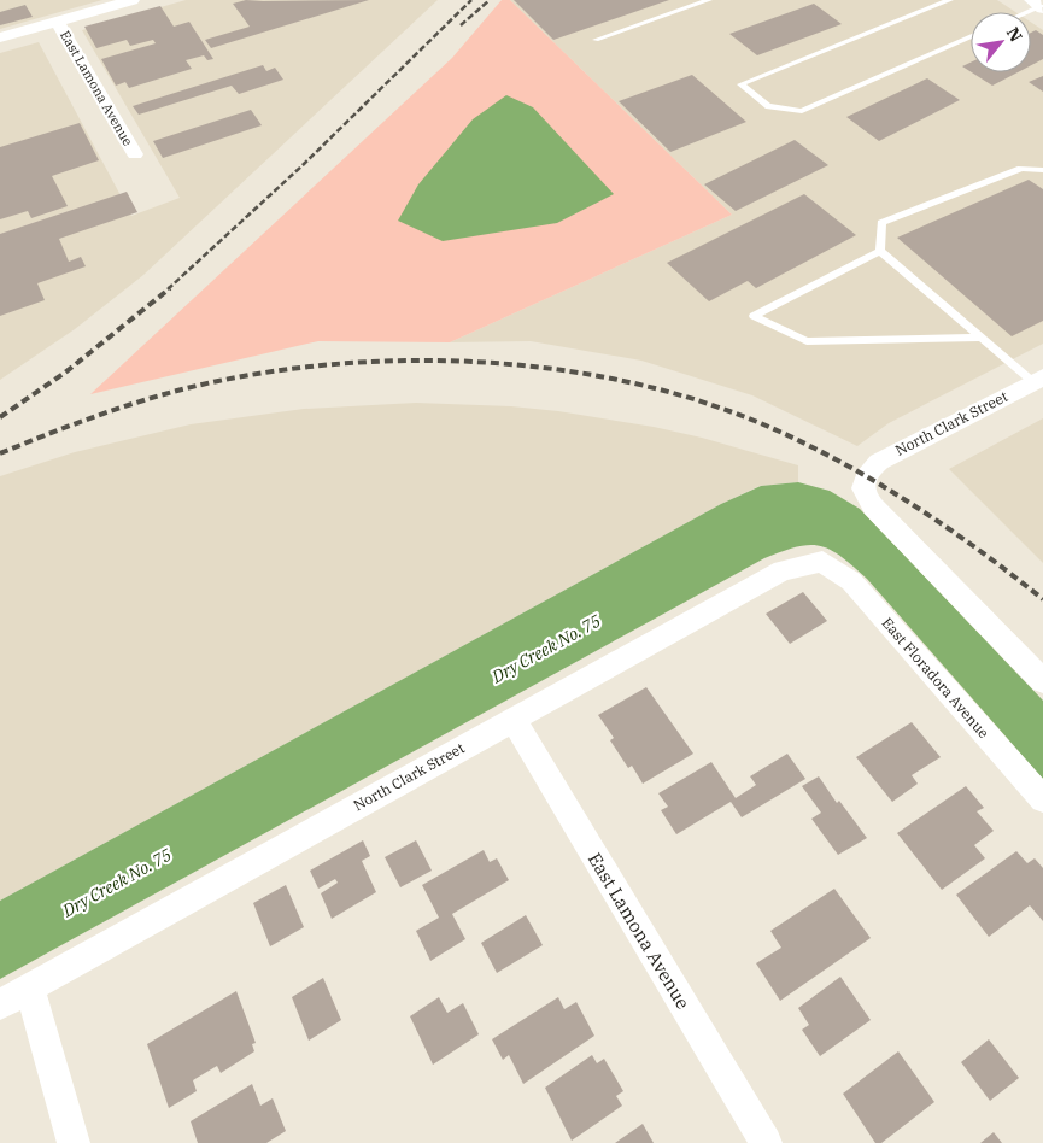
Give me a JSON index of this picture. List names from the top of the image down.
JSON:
{
  "streets": {
    "street": ["East Lamona Avenue", "North Clark Street", "East Floradora Avenue"]
  },
  "crossings": [
    ["East Lamona Avenue", "North Clark Street"],
    ["North Clark Street", "East Floradora Avenue"]
  ],
  "water": ["Dry Creek No. 75"],
  "north": "top right"
}
